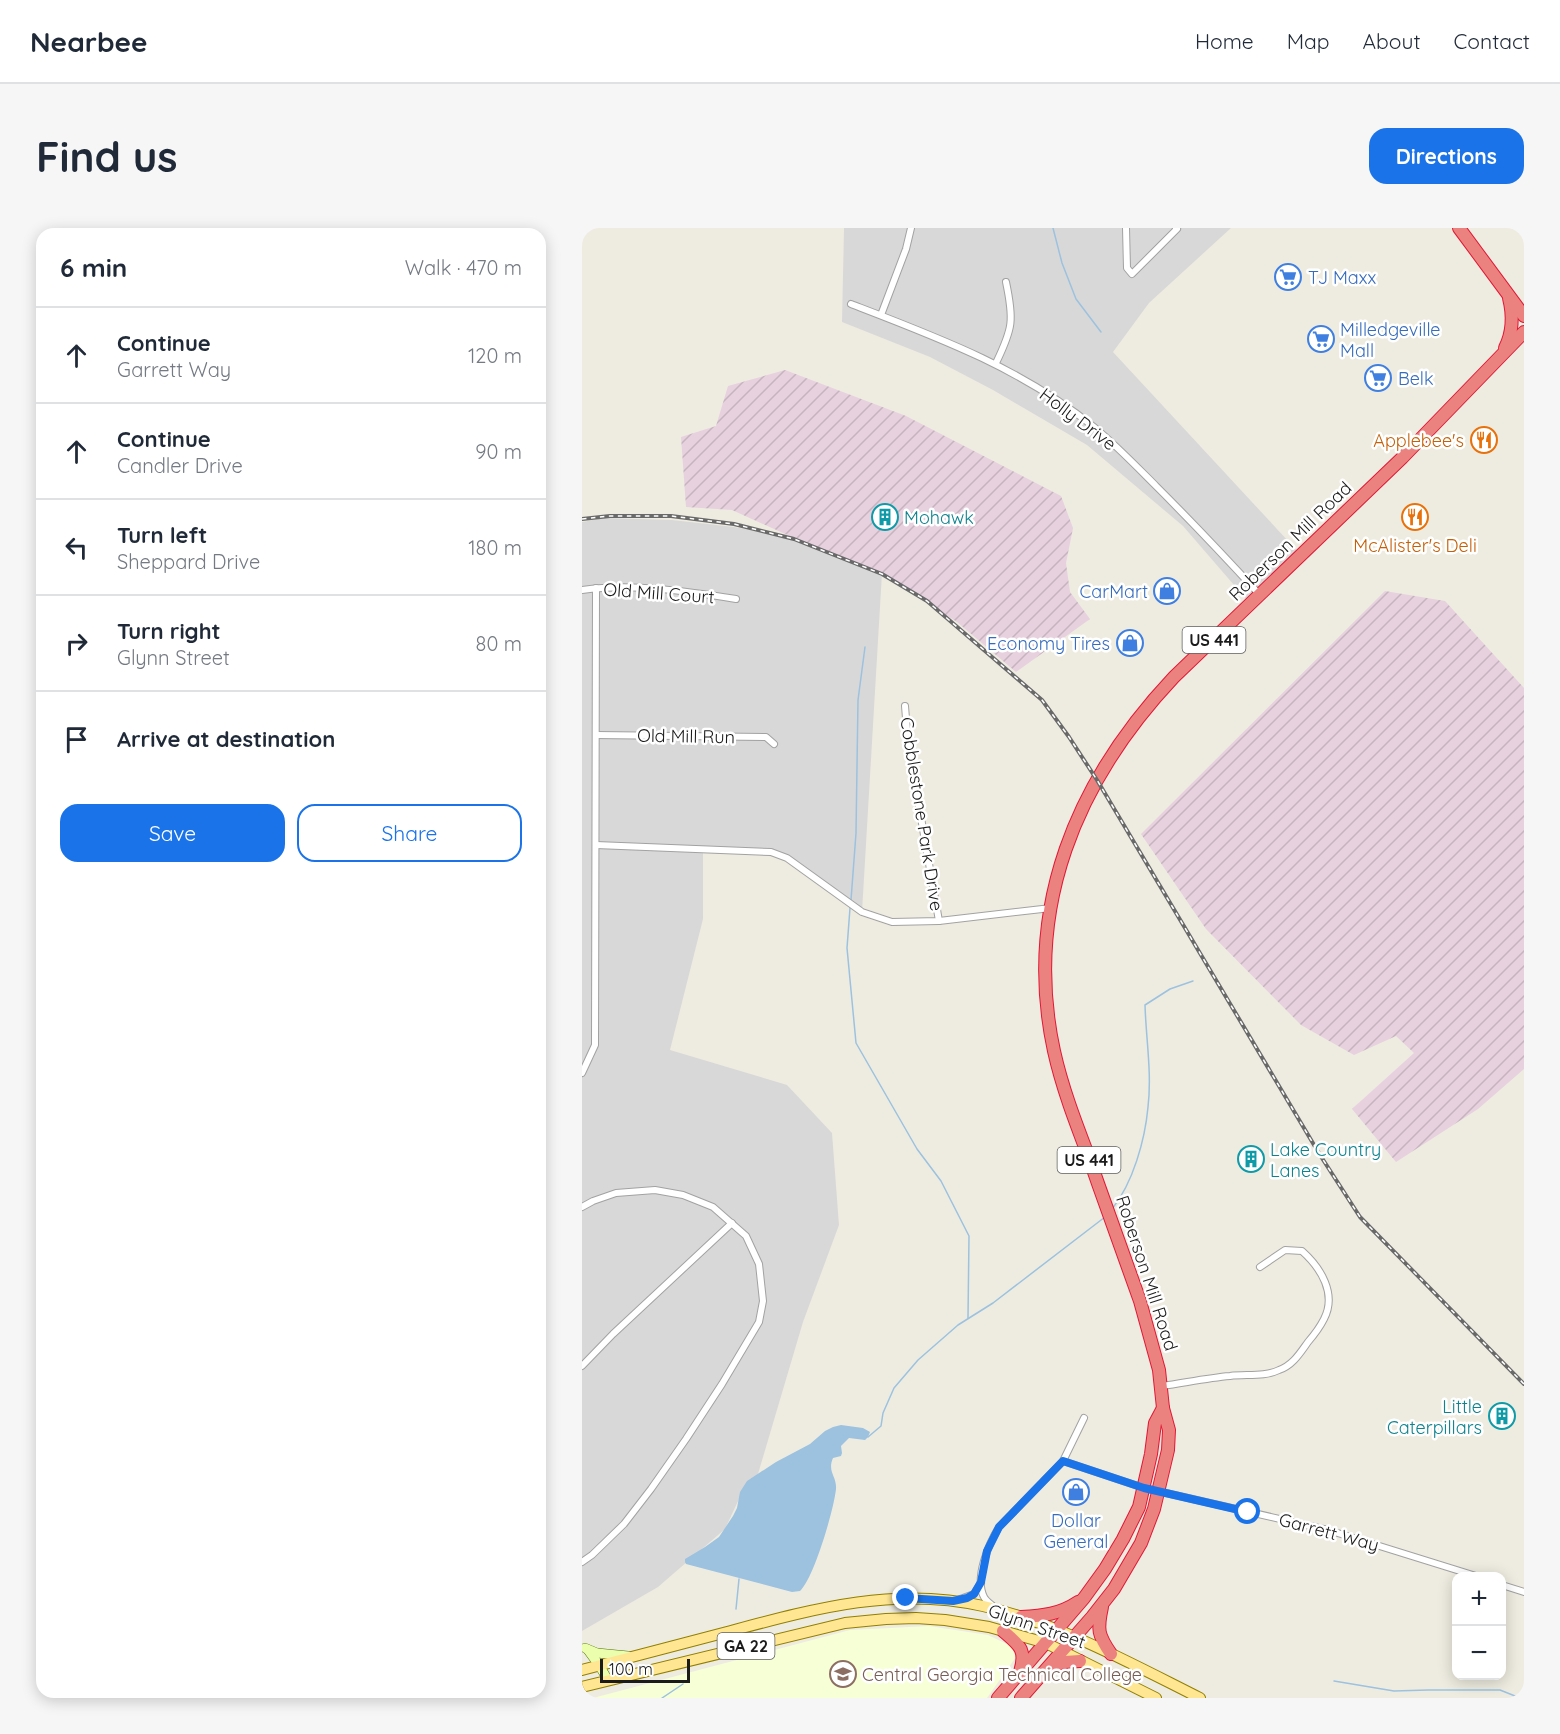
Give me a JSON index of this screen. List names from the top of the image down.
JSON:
{
  "streets": {
    "highway": ["Roberson Mill Road", "US 441"],
    "main road": ["Glynn Street", "GA 22"],
    "street": [
      "Holly Drive",
      "Old Mill Court",
      "Old Mill Run",
      "Cobblestone Park Drive",
      "Garrett Way"
    ]
  },
  "crossings": [
    ["Holly Drive", "Roberson Mill Road"],
    ["Roberson Mill Road", "US 441"],
    ["Roberson Mill Road", "Garrett Way"],
    ["Roberson Mill Road", "Glynn Street"],
    ["US 441", "Glynn Street"]
  ],
  "places": {
    "supermarket": ["TJ Maxx", "Milledgeville Mall", "Belk"],
    "restaurant": ["Applebee's", "McAlister's Deli"],
    "building": ["Mohawk", "Lake Country Lanes", "Little Caterpillars"],
    "shop": ["CarMart", "Economy Tires", "Dollar General"],
    "school or university": ["Central Georgia Technical College"]
  },
  "scale_bar": "100 m",
  "page": {
    "header": "Nearbee",
    "nav": [
      "Home",
      "Map",
      "About",
      "Contact"
    ],
    "buttons": [
      "Directions",
      ["Save", "Share"]
    ],
    "title": "Find us",
    "heading": ["6 min", "Walk · 470 m"],
    "list": [
      ["Continue", "Garrett Way", "120 m"],
      ["Continue", "Candler Drive", "90 m"],
      ["Turn left", "Sheppard Drive", "180 m"],
      ["Turn right", "Glynn Street", "80 m"],
      "Arrive at destination"
    ],
    "map_buttons": ["+", "−"],
    "scale": "100 m"
  }
}
